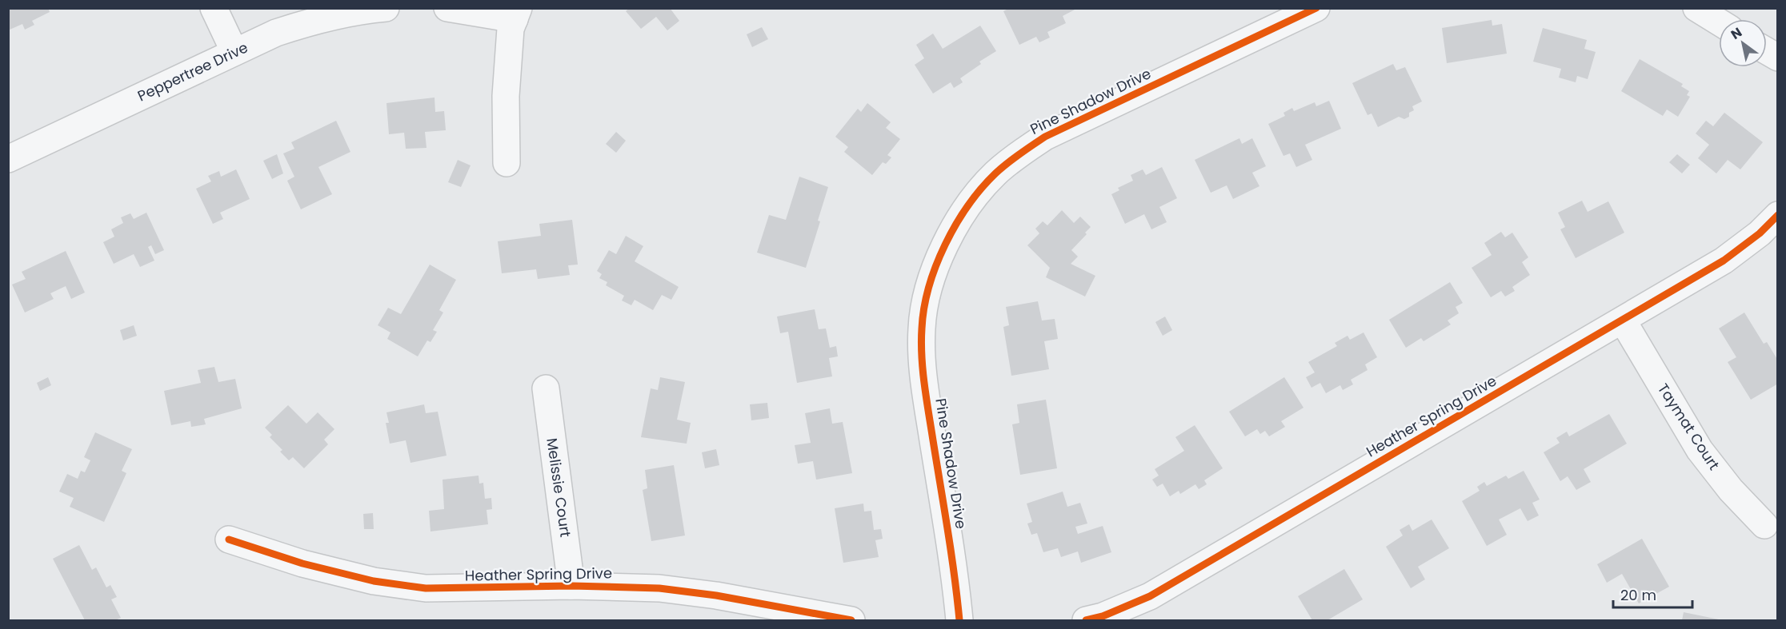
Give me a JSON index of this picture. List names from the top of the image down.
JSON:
{
  "streets": {
    "street": [
      "Peppertree Drive",
      "Pine Shadow Drive",
      "Heather Spring Drive",
      "Taymat Court",
      "Melissie Court"
    ]
  },
  "crossings": [
    ["Heather Spring Drive", "Taymat Court"],
    ["Heather Spring Drive", "Melissie Court"]
  ],
  "scale_bar": "20 m",
  "north": "top left"
}
